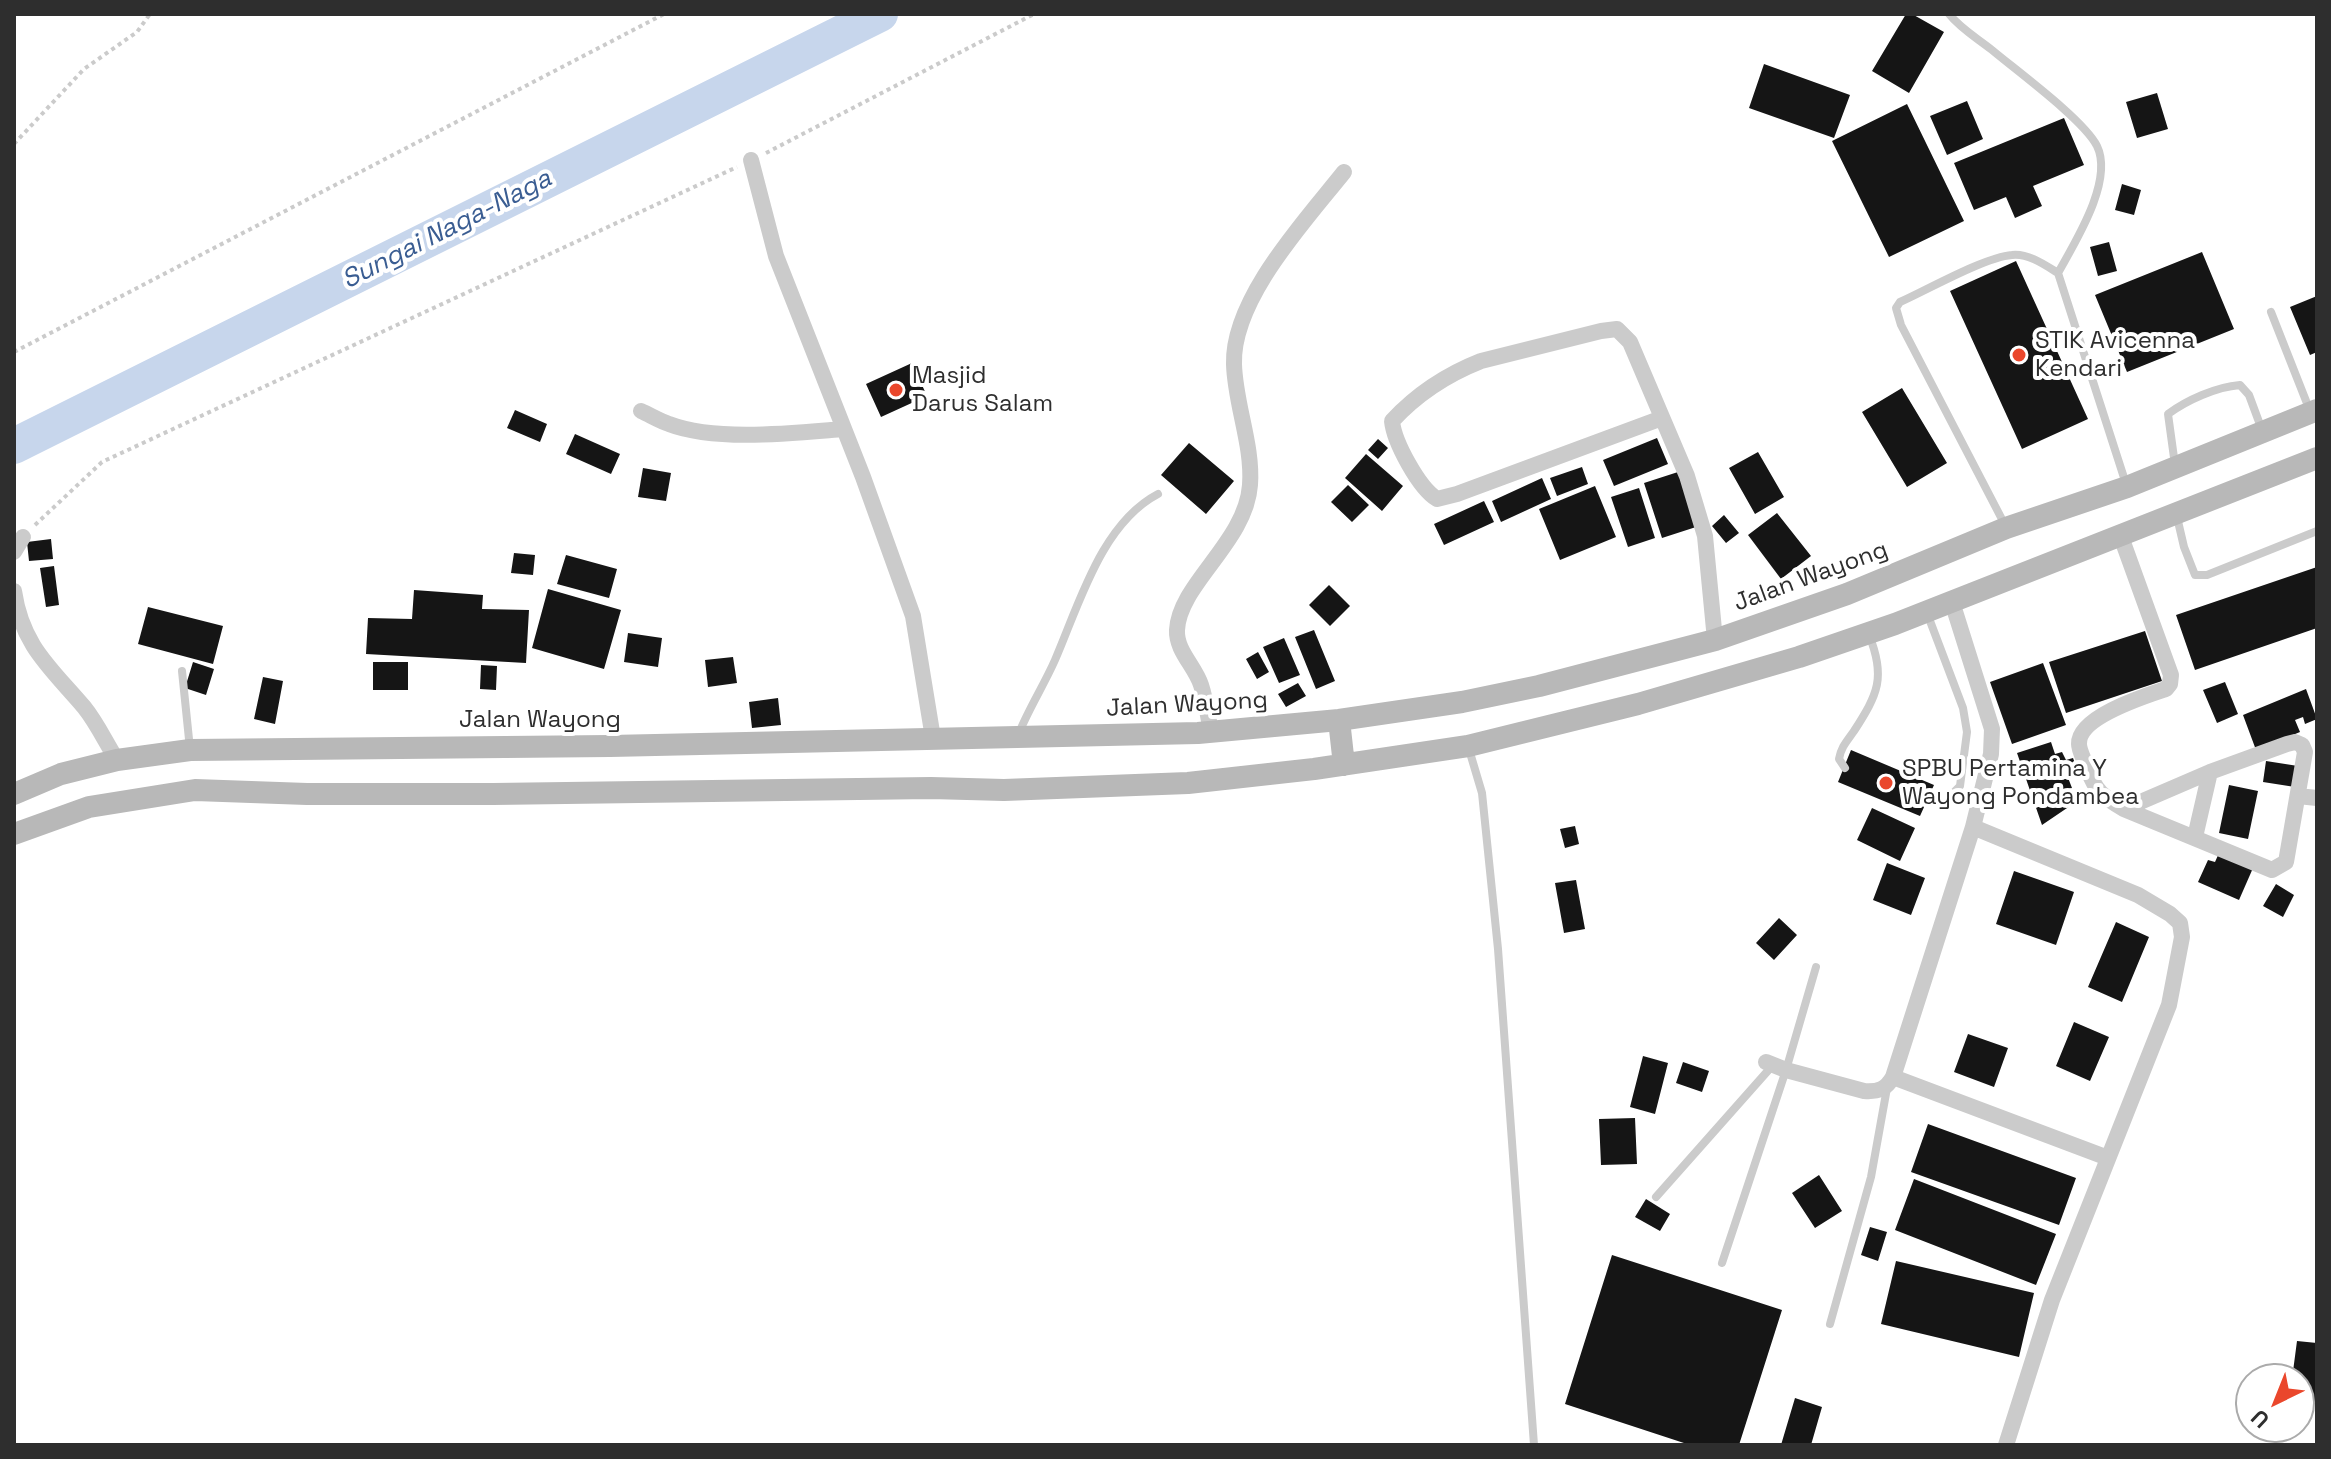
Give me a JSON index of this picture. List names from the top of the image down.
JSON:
{
  "streets": {
    "main road": ["Jalan Wayong"]
  },
  "water": ["Sungai Naga-Naga"],
  "places": ["STIK Avicenna Kendari", "Masjid Darus Salam", "SPBU Pertamina Y Wayong Pondambea"],
  "north": "bottom left"
}
